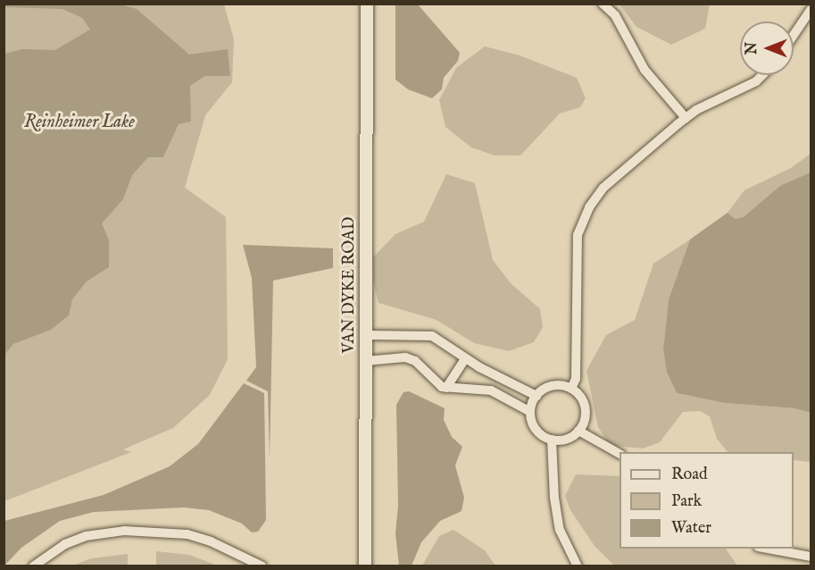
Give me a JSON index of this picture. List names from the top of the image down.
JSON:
{
  "streets": {
    "street": ["VAN DYKE ROAD"]
  },
  "water": ["Reinheimer Lake"],
  "legend": ["Road", "Park", "Water"],
  "north": "left"
}
